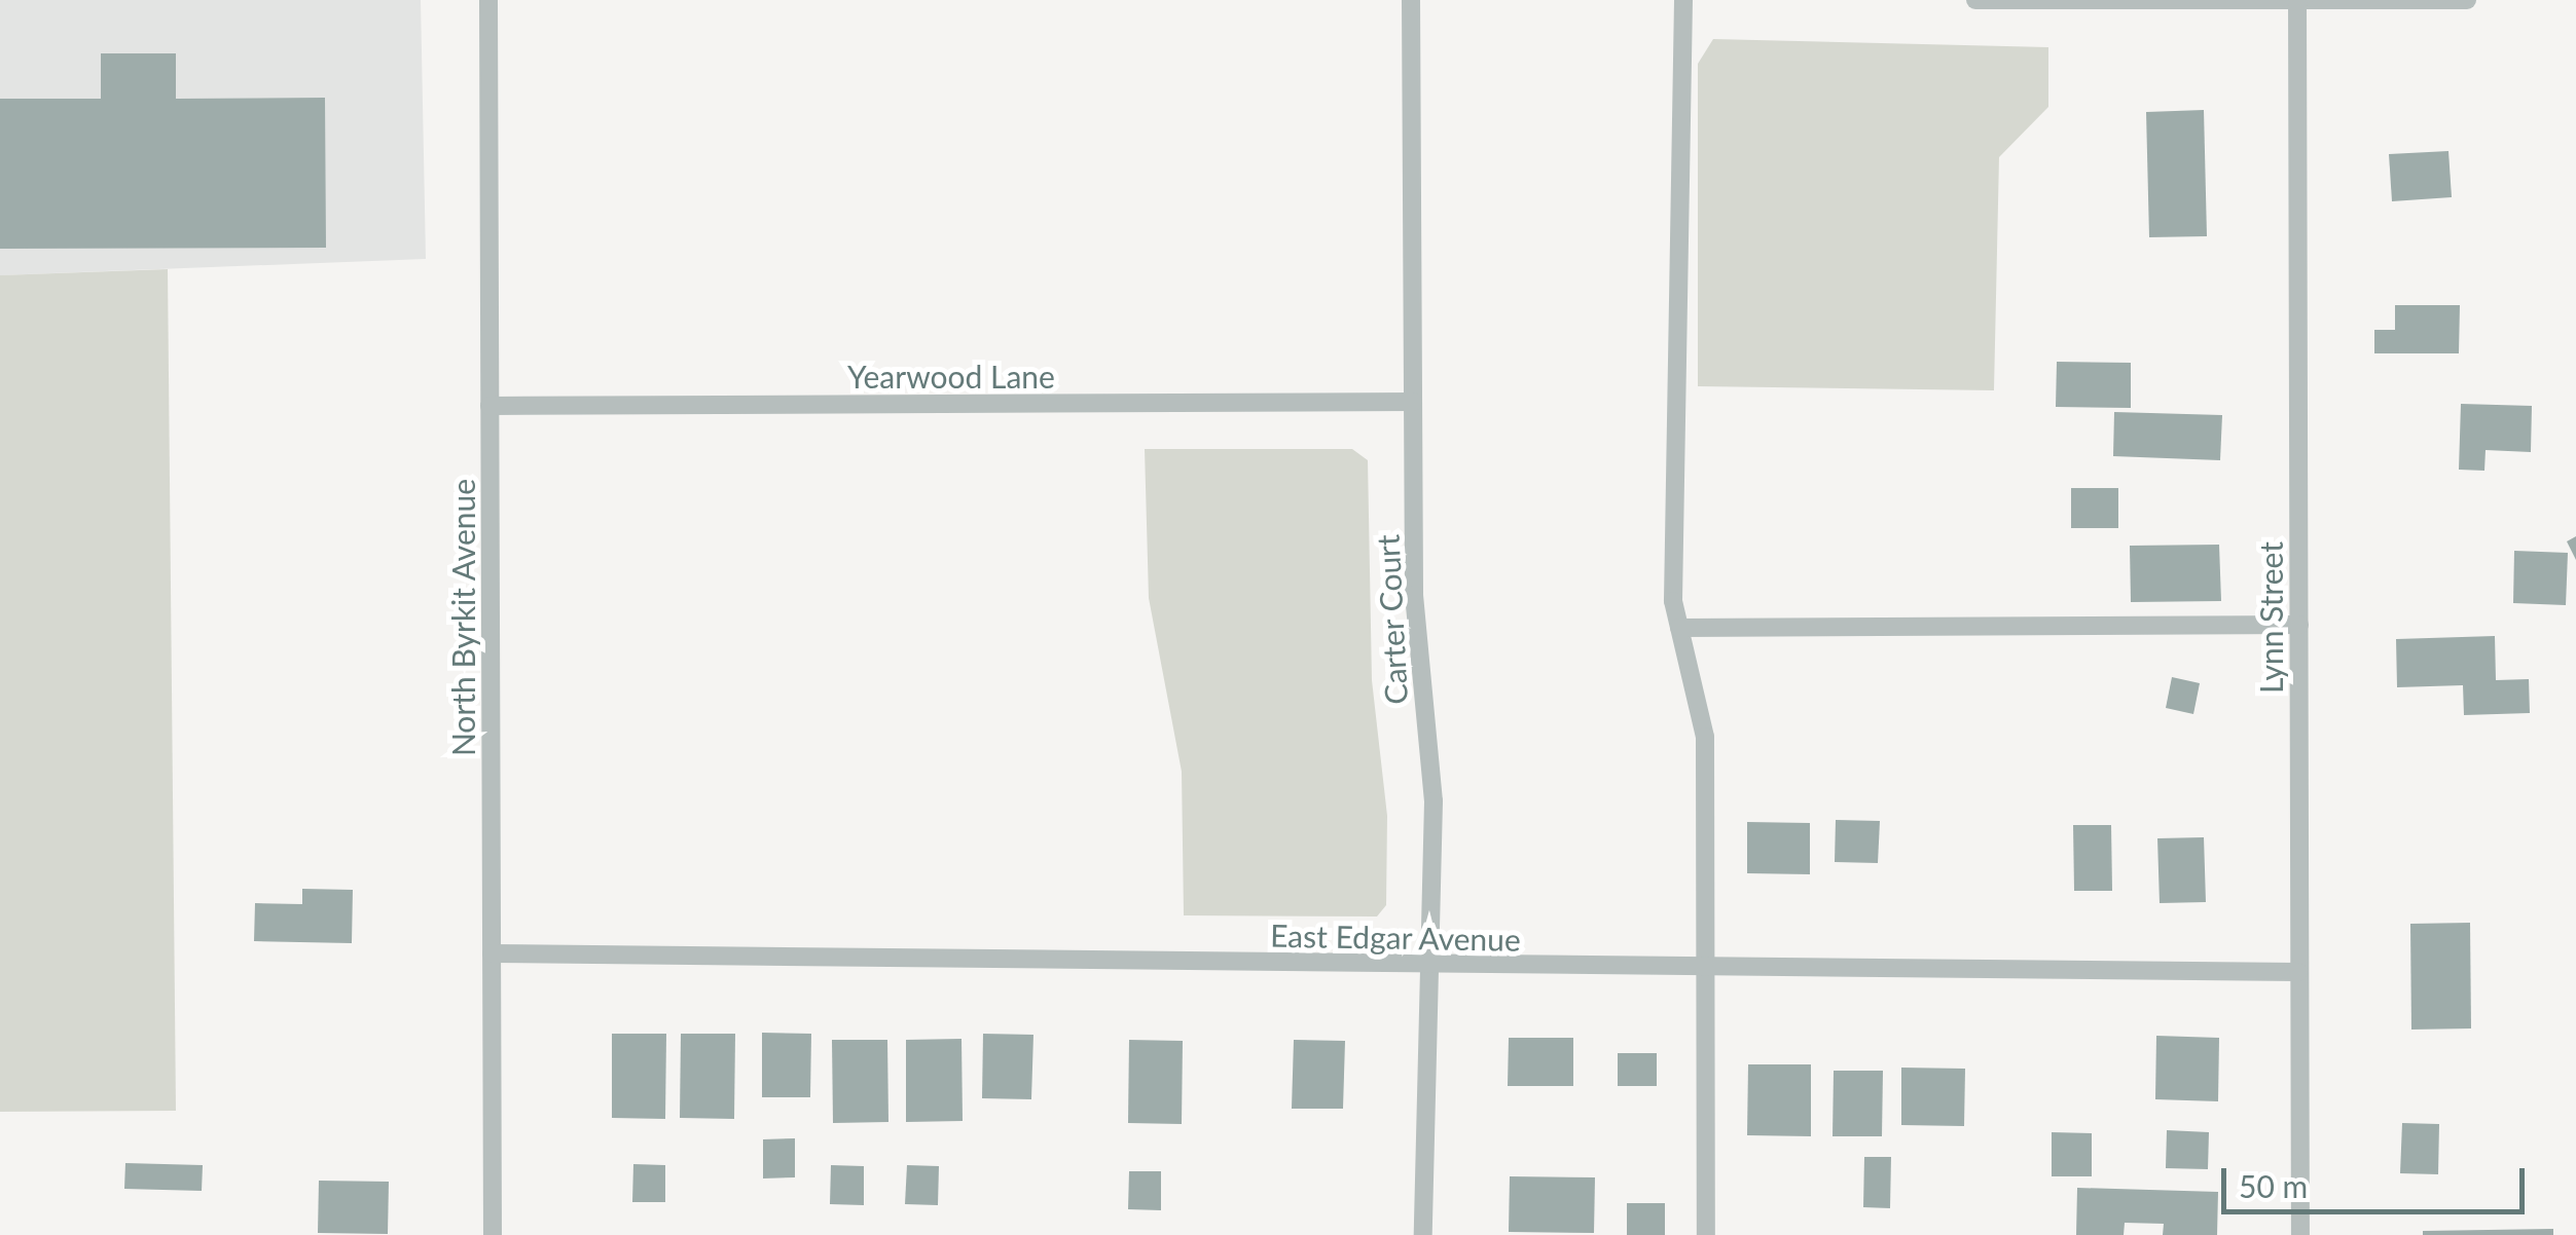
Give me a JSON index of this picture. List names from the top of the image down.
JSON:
{
  "streets": {
    "street": [
      "Yearwood Lane",
      "North Byrkit Avenue",
      "Lynn Street",
      "Carter Court",
      "East Edgar Avenue"
    ]
  },
  "crossings": [
    ["Yearwood Lane", "North Byrkit Avenue"],
    ["Yearwood Lane", "Carter Court"],
    ["North Byrkit Avenue", "East Edgar Avenue"],
    ["Lynn Street", "East Edgar Avenue"],
    ["Carter Court", "East Edgar Avenue"]
  ],
  "scale_bar": "50 m"
}
